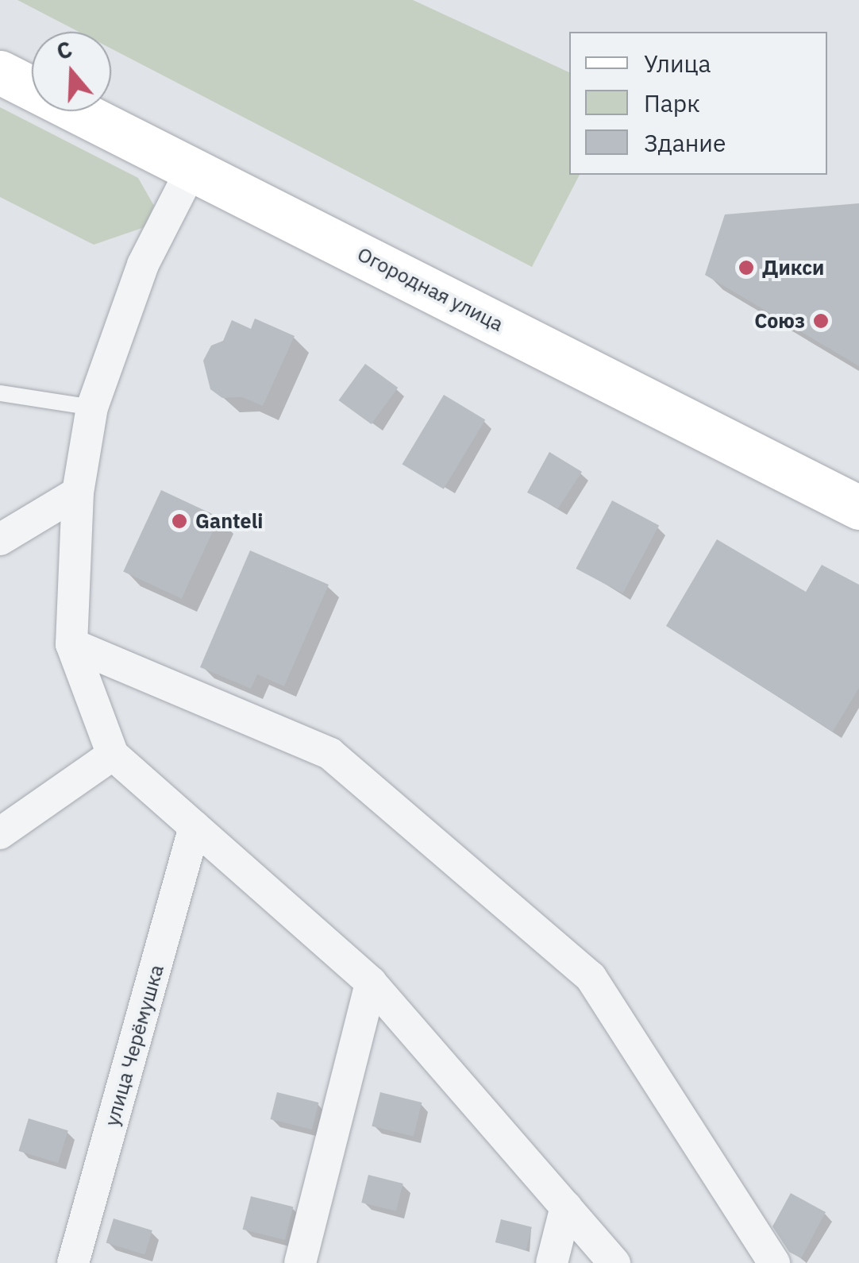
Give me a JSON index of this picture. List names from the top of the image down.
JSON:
{
  "streets": {
    "main road": ["Огородная улица"],
    "street": ["улица Черёмушка"]
  },
  "places": ["Дикси", "Союз", "Ganteli"],
  "legend": ["Улица", "Парк", "Здание"],
  "north": "top"
}
